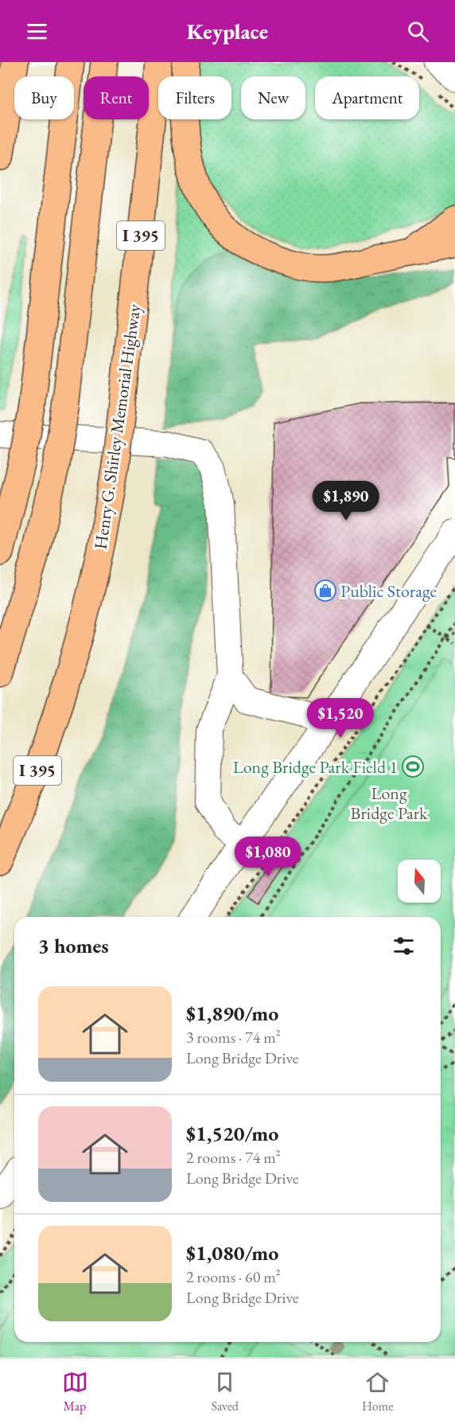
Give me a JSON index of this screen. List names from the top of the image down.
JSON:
{
  "streets": {
    "highway": ["I 395", "Henry G. Shirley Memorial Highway"]
  },
  "parks": ["Long Bridge Park"],
  "places": {
    "shop": ["Public Storage"],
    "sports": ["Long Bridge Park Field 1"]
  },
  "north": "top",
  "page": {
    "header": "Keyplace",
    "chip": [
      "Buy",
      "Rent",
      "Filters",
      "New",
      "Apartment"
    ],
    "price": ["$1,890", "$1,520", "$1,080"],
    "heading": "3 homes",
    "list": [
      {
        "name": "$1,890/mo",
        "note": "3 rooms · 74 m² · Long Bridge Drive"
      },
      {
        "name": "$1,520/mo",
        "note": "2 rooms · 74 m² · Long Bridge Drive"
      },
      {
        "name": "$1,080/mo",
        "note": "2 rooms · 60 m² · Long Bridge Drive"
      }
    ],
    "tabs": ["Map", "Saved", "Home"]
  }
}
